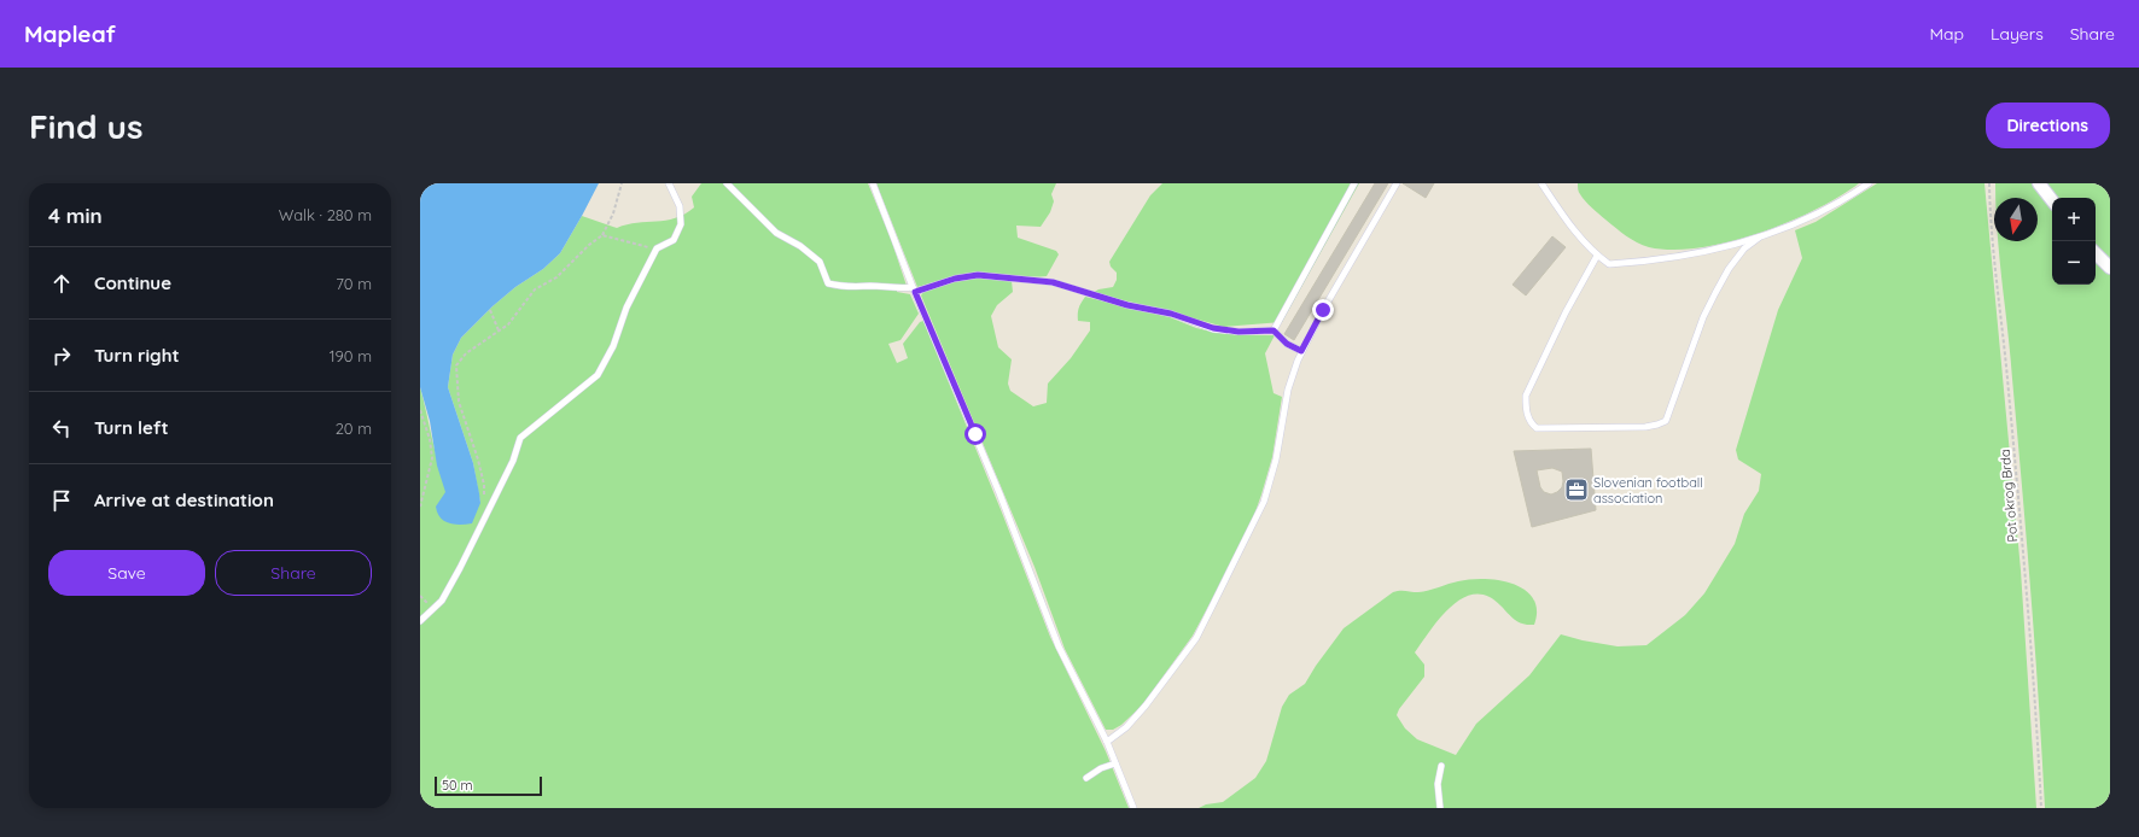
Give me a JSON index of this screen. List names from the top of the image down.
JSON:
{
  "streets": {
    "path": ["Pot okrog Brda"]
  },
  "places": {
    "office": ["Slovenian football association"]
  },
  "scale_bar": "50 m",
  "north": "bottom",
  "page": {
    "header": "Mapleaf",
    "nav": ["Map", "Layers", "Share"],
    "buttons": [
      "Directions",
      ["Save", "Share"]
    ],
    "title": "Find us",
    "heading": ["4 min", "Walk · 280 m"],
    "map_buttons": ["+", "−"],
    "list": [
      ["Continue", "70 m"],
      ["Turn right", "190 m"],
      ["Turn left", "20 m"],
      "Arrive at destination"
    ],
    "scale": "50 m"
  }
}
